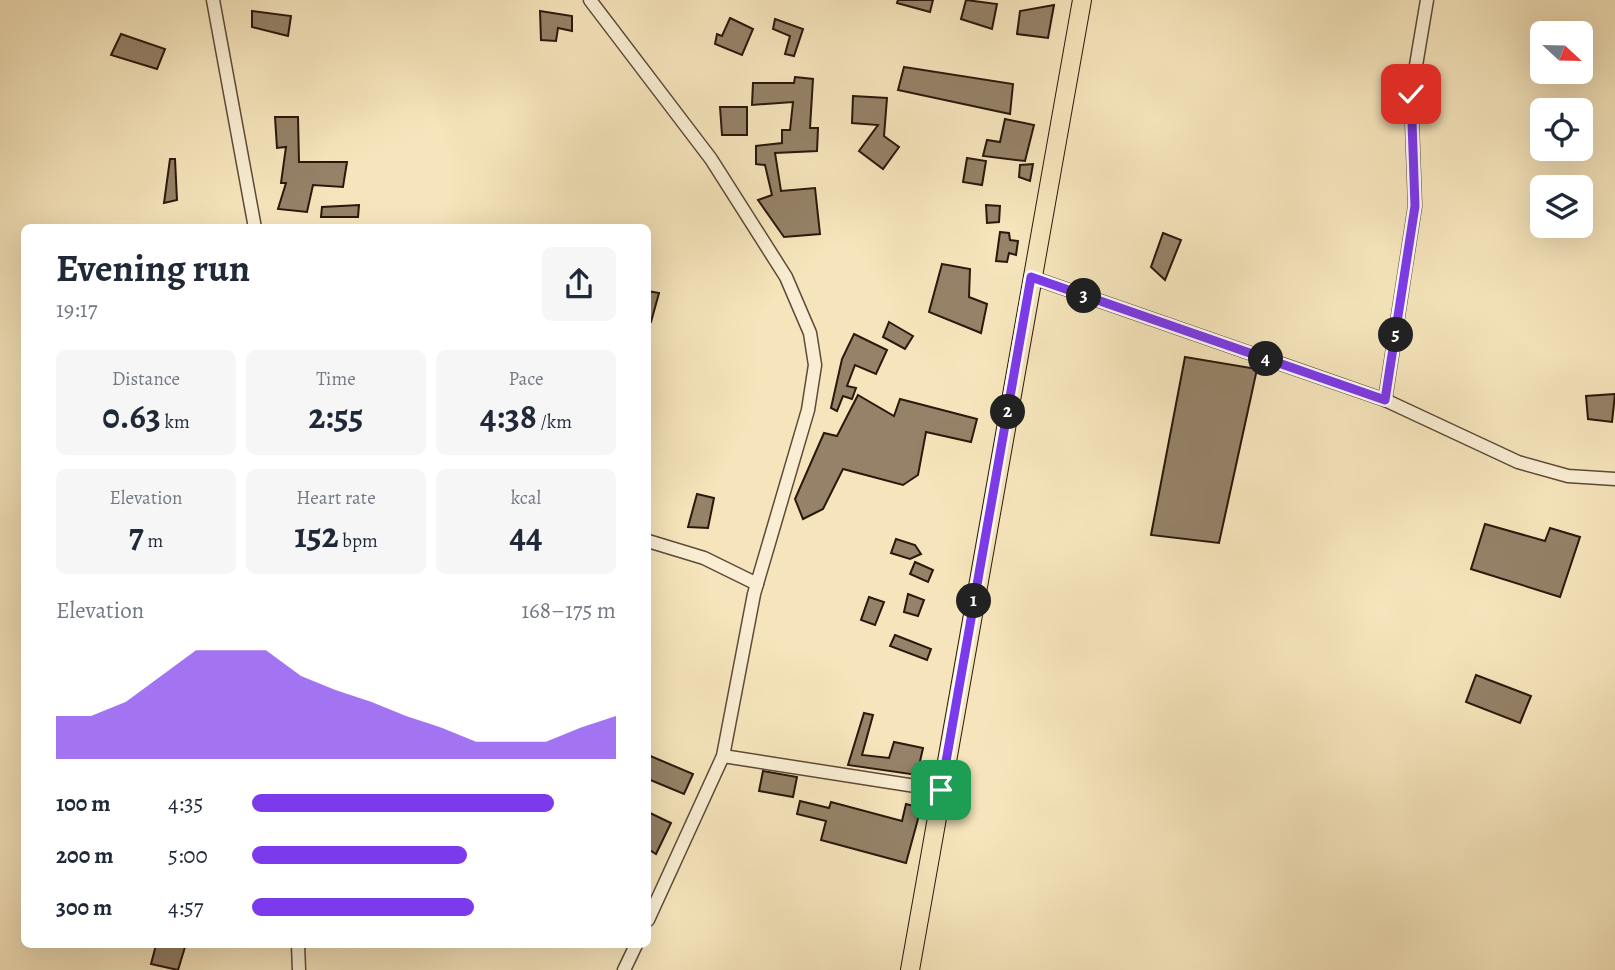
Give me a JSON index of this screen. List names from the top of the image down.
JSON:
{
  "north": "right",
  "page": {
    "heading": ["Evening run", "19:17"],
    "pins": [
      "3",
      "5",
      "4",
      "2",
      "1"
    ],
    "stats": [
      ["Distance", "0.63 km"],
      ["Time", "2:55"],
      ["Pace", "4:38 /km"],
      ["Elevation", "7 m"],
      ["Heart rate", "152 bpm"],
      ["kcal", "44"]
    ],
    "chart": ["Elevation", "168–175 m"],
    "list": [
      {
        "name": "100 m",
        "note": "4:35"
      },
      {
        "name": "200 m",
        "note": "5:00"
      },
      {
        "name": "300 m",
        "note": "4:57"
      }
    ]
  }
}
